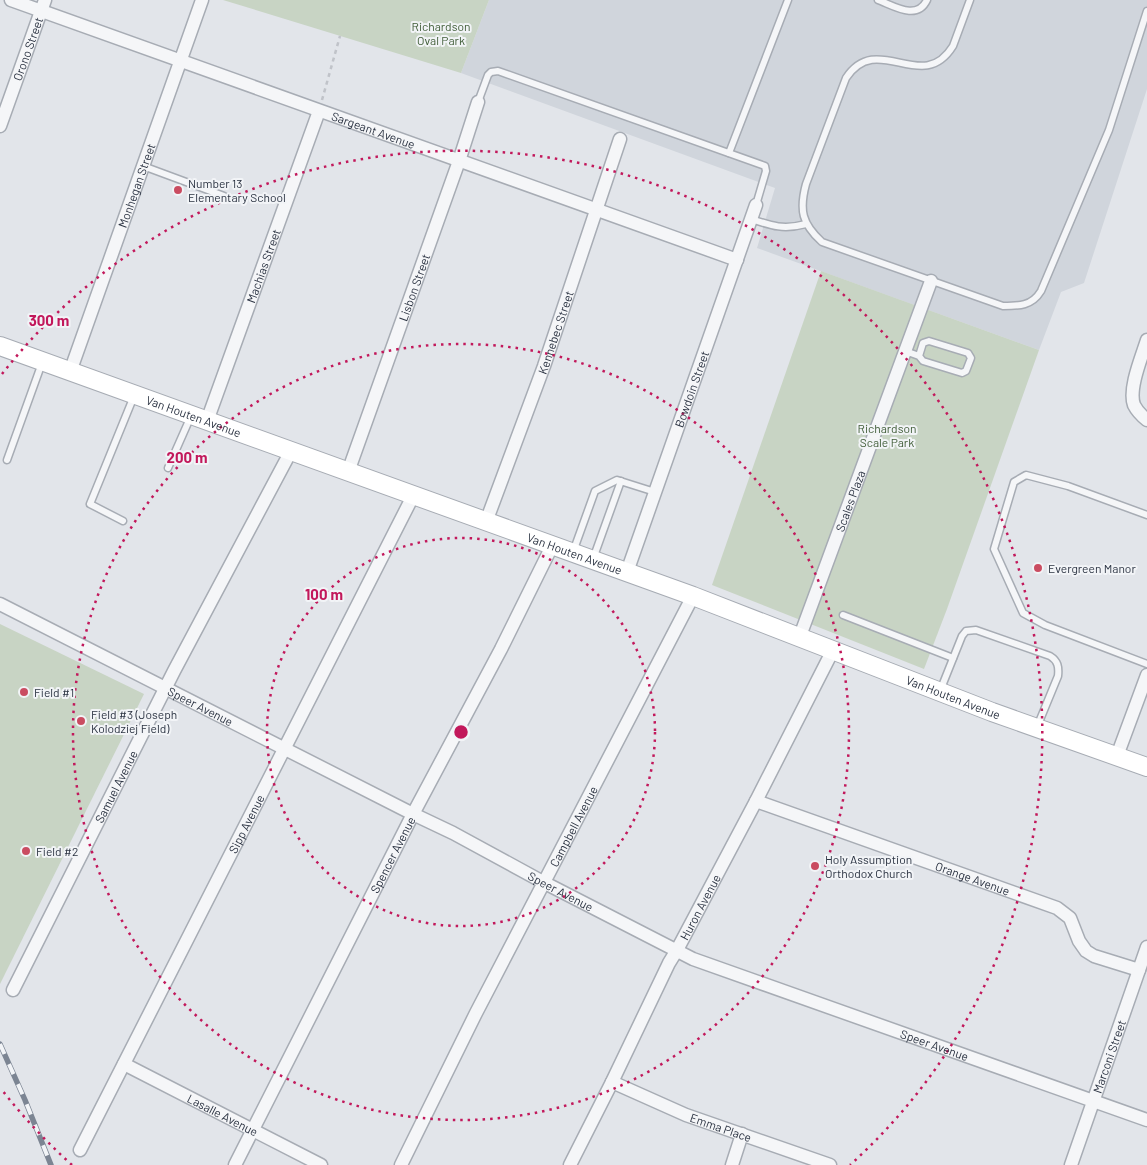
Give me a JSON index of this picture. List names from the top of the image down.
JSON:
{
  "streets": {
    "main road": ["Van Houten Avenue"],
    "street": [
      "Orono Street",
      "Sargeant Avenue",
      "Monhegan Street",
      "Machias Street",
      "Lisbon Street",
      "Kennebec Street",
      "Bowdoin Street",
      "Scales Plaza",
      "Speer Avenue",
      "Samuel Avenue",
      "Sipp Avenue",
      "Campbell Avenue",
      "Spencer Avenue",
      "Orange Avenue",
      "Huron Avenue",
      "Marconi Street",
      "Lasalle Avenue",
      "Emma Place"
    ]
  },
  "crossings": [
    ["Orono Street", "Sargeant Avenue"],
    ["Sargeant Avenue", "Monhegan Street"],
    ["Sargeant Avenue", "Machias Street"],
    ["Sargeant Avenue", "Lisbon Street"],
    ["Sargeant Avenue", "Kennebec Street"],
    ["Sargeant Avenue", "Bowdoin Street"],
    ["Monhegan Street", "Van Houten Avenue"],
    ["Machias Street", "Van Houten Avenue"],
    ["Lisbon Street", "Van Houten Avenue"],
    ["Kennebec Street", "Van Houten Avenue"],
    ["Bowdoin Street", "Van Houten Avenue"],
    ["Van Houten Avenue", "Scales Plaza"],
    ["Van Houten Avenue", "Samuel Avenue"],
    ["Van Houten Avenue", "Sipp Avenue"],
    ["Van Houten Avenue", "Campbell Avenue"],
    ["Van Houten Avenue", "Spencer Avenue"],
    ["Van Houten Avenue", "Huron Avenue"],
    ["Speer Avenue", "Samuel Avenue"],
    ["Speer Avenue", "Sipp Avenue"],
    ["Speer Avenue", "Campbell Avenue"],
    ["Speer Avenue", "Spencer Avenue"],
    ["Speer Avenue", "Huron Avenue"],
    ["Speer Avenue", "Marconi Street"],
    ["Sipp Avenue", "Lasalle Avenue"],
    ["Spencer Avenue", "Lasalle Avenue"],
    ["Orange Avenue", "Huron Avenue"],
    ["Orange Avenue", "Marconi Street"],
    ["Huron Avenue", "Emma Place"]
  ],
  "parks": ["Richardson Oval Park", "Richardson Scale Park"],
  "places": [
    "Number 13 Elementary School",
    "Evergreen Manor",
    "Field #1",
    "Field #3 (Joseph Kolodziej Field)",
    "Field #2",
    "Holy Assumption Orthodox Church"
  ],
  "rings": ["300 m", "200 m", "100 m"]
}
